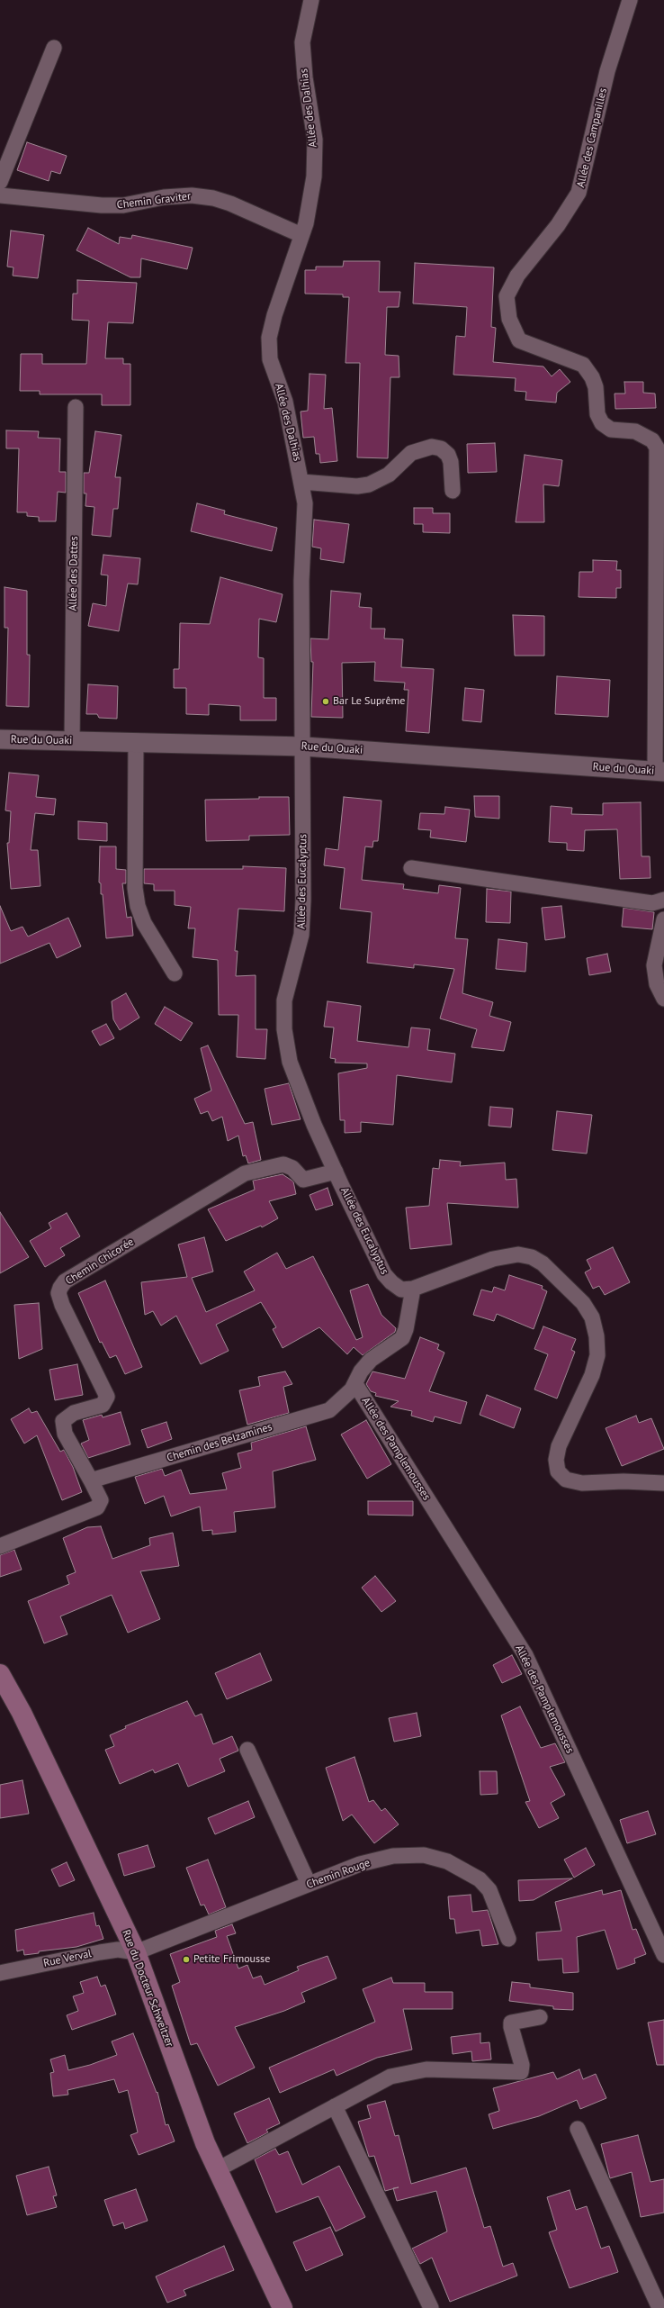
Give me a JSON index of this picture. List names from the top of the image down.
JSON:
{
  "streets": {
    "main road": ["Rue du Docteur Schweitzer"],
    "street": [
      "Allée des Dalhias",
      "Allée des Campanilles",
      "Chemin Graviter",
      "Allée des Dattes",
      "Rue du Ouaki",
      "Allée des Eucalyptus",
      "Chemin Chicorée",
      "Chemin des Belzamines",
      "Allée des Pamplemousses",
      "Chemin Rouge",
      "Rue Verval"
    ]
  },
  "crossings": [
    ["Allée des Dalhias", "Chemin Graviter"],
    ["Allée des Dalhias", "Rue du Ouaki"],
    ["Allée des Dalhias", "Allée des Eucalyptus"],
    ["Allée des Campanilles", "Rue du Ouaki"],
    ["Allée des Dattes", "Rue du Ouaki"],
    ["Rue du Ouaki", "Allée des Eucalyptus"],
    ["Allée des Eucalyptus", "Chemin Chicorée"],
    ["Allée des Eucalyptus", "Chemin des Belzamines"],
    ["Chemin Chicorée", "Chemin des Belzamines"],
    ["Chemin des Belzamines", "Allée des Pamplemousses"],
    ["Chemin Rouge", "Rue Verval"],
    ["Chemin Rouge", "Rue du Docteur Schweitzer"],
    ["Rue Verval", "Rue du Docteur Schweitzer"]
  ],
  "places": ["Bar Le Suprême", "Petite Frimousse"]
}
